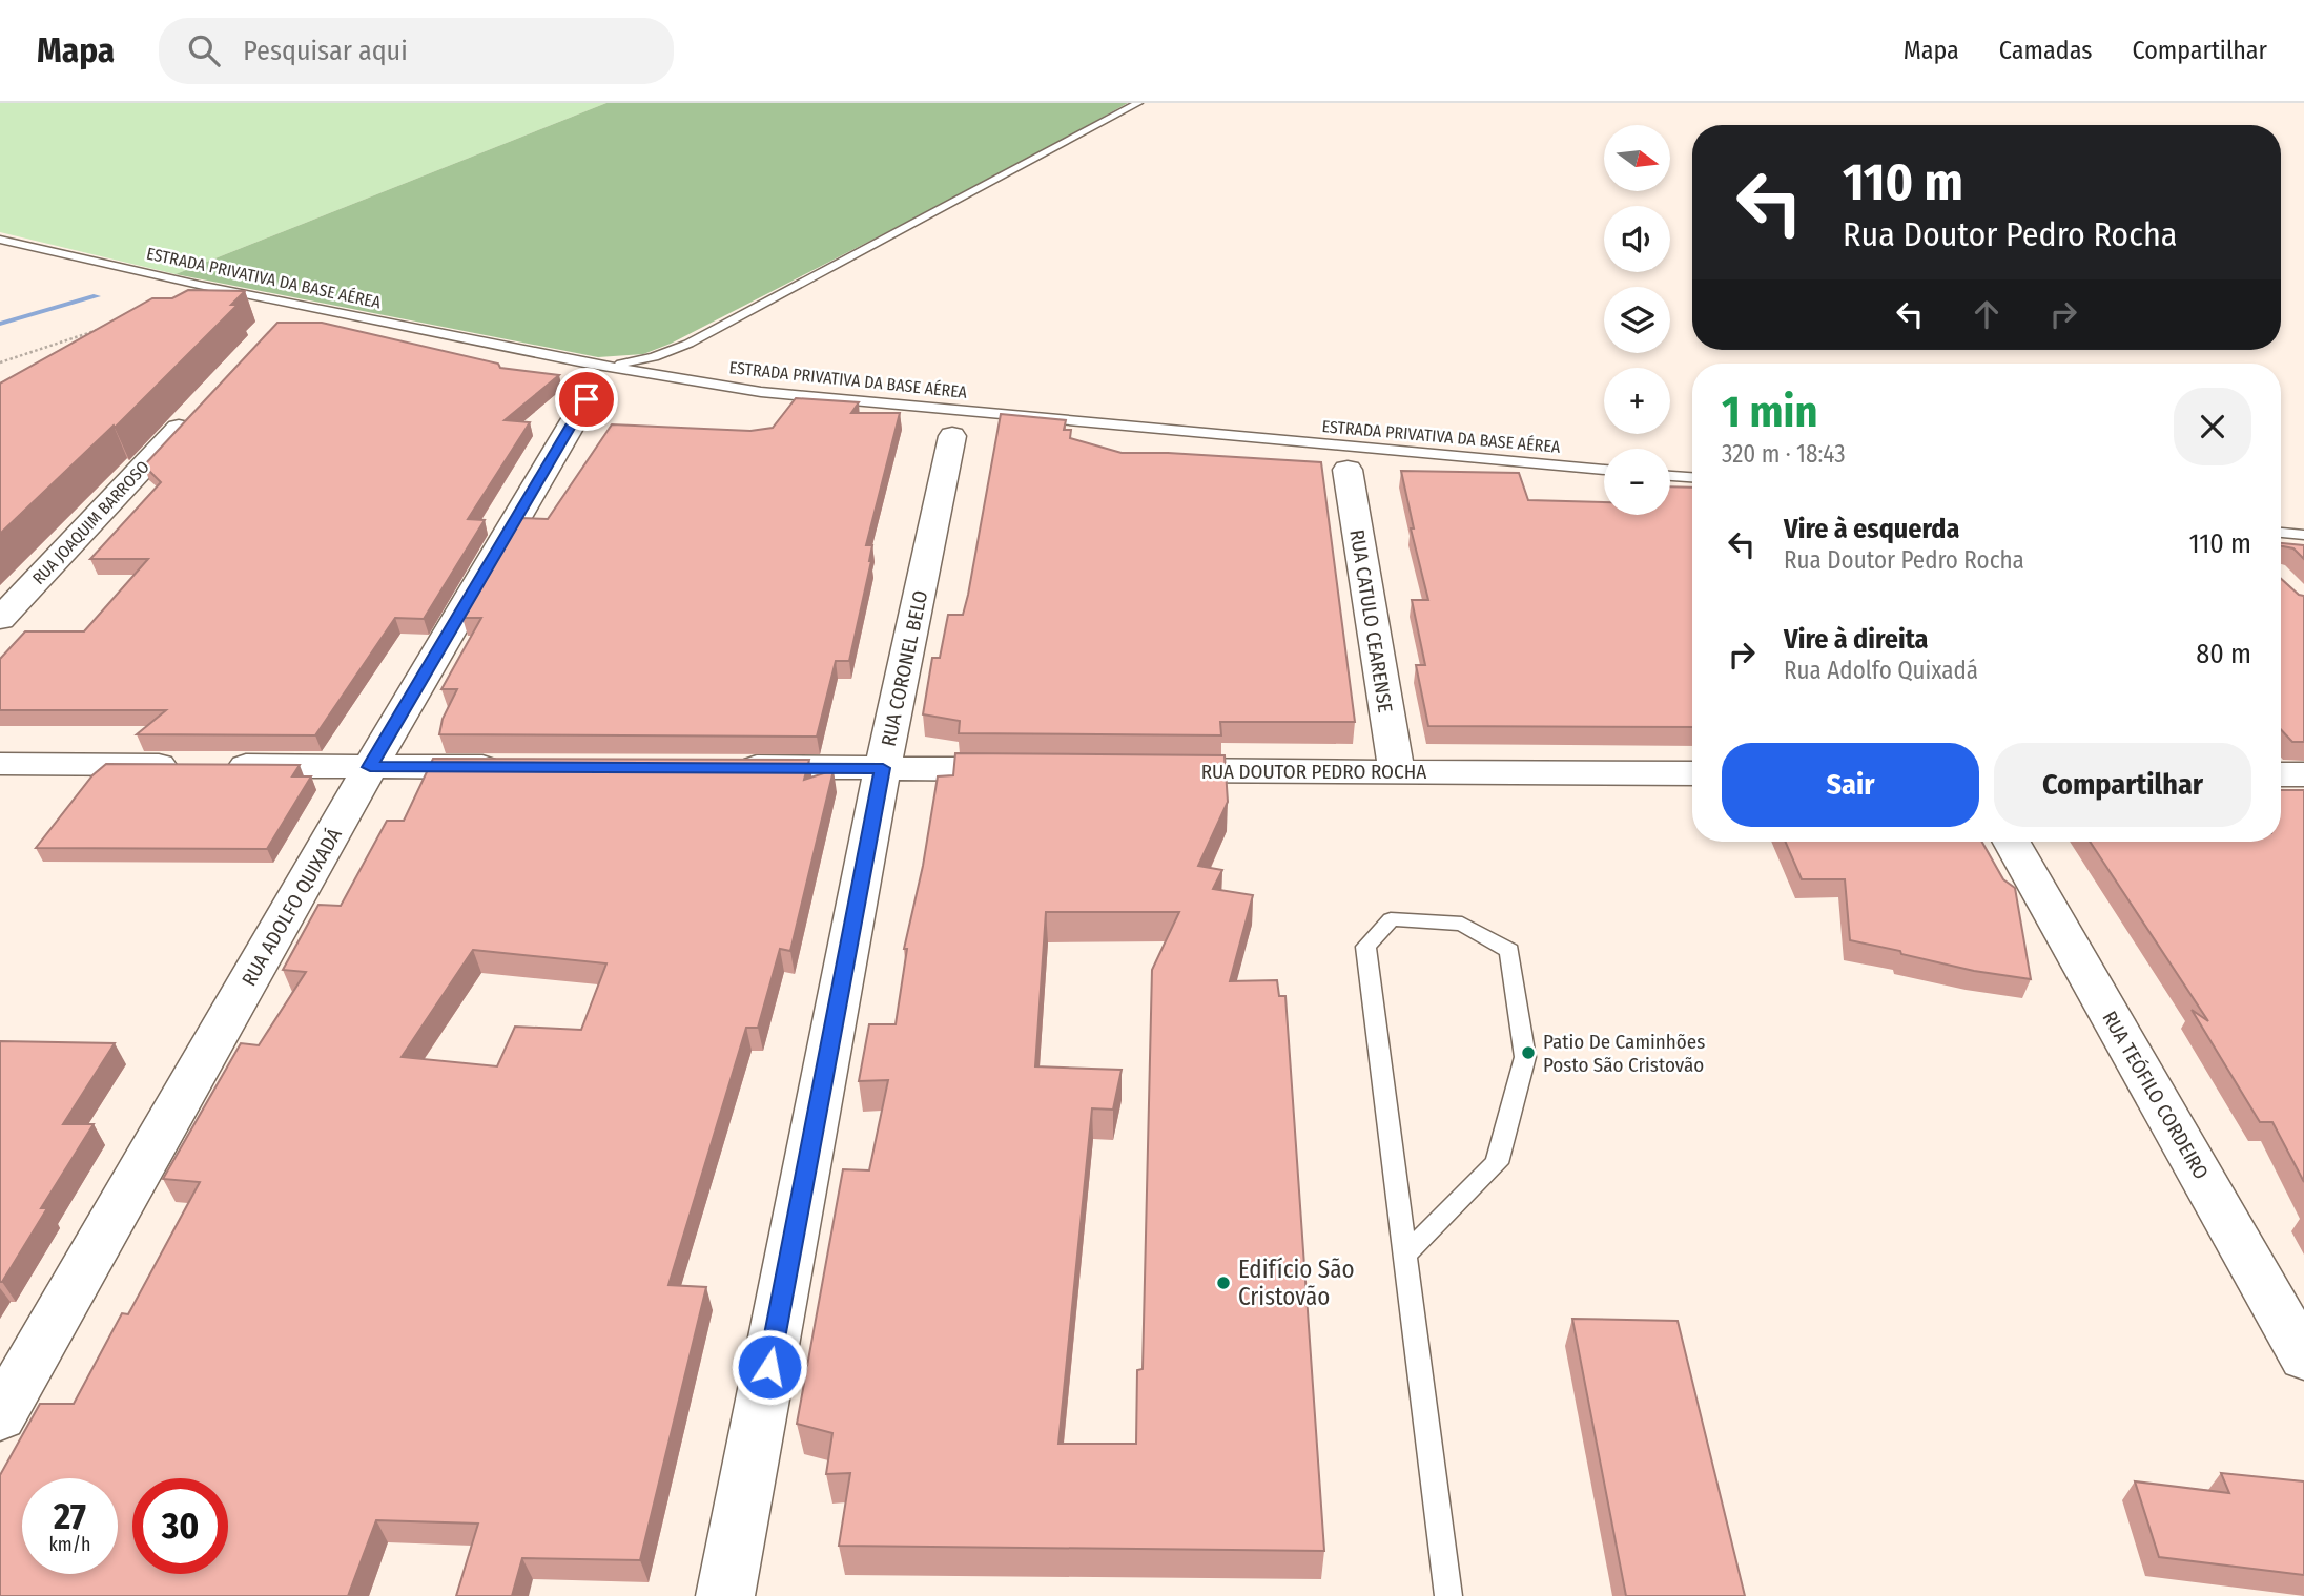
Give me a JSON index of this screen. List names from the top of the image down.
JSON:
{
  "streets": {
    "street": [
      "RUA JOAQUIM BARROSO",
      "RUA CATULO CEARENSE",
      "RUA CORONEL BELO",
      "RUA DOUTOR PEDRO ROCHA",
      "RUA ADOLFO QUIXADÁ",
      "RUA TEÓFILO CORDEIRO"
    ],
    "lane": ["ESTRADA PRIVATIVA DA BASE AÉREA"]
  },
  "crossings": [
    ["ESTRADA PRIVATIVA DA BASE AÉREA", "RUA ADOLFO QUIXADÁ"],
    ["RUA CATULO CEARENSE", "RUA DOUTOR PEDRO ROCHA"]
  ],
  "places": ["Patio De Caminhões Posto São Cristovão", "Edifício São Cristovão"],
  "north": "right",
  "page": {
    "header": "Mapa",
    "search": "Pesquisar aqui",
    "nav": ["Mapa", "Camadas", "Compartilhar"],
    "map_buttons": ["+", "−"],
    "turn": ["110 m", "Rua Doutor Pedro Rocha"],
    "heading": ["1 min", "320 m · 18:43"],
    "list": [
      {
        "name": "Vire à esquerda",
        "note": "Rua Doutor Pedro Rocha",
        "value": "110 m"
      },
      {
        "name": "Vire à direita",
        "note": "Rua Adolfo Quixadá",
        "value": "80 m"
      }
    ],
    "buttons": ["Sair", "Compartilhar"],
    "speed": "27 km/h",
    "limit": "30"
  }
}
